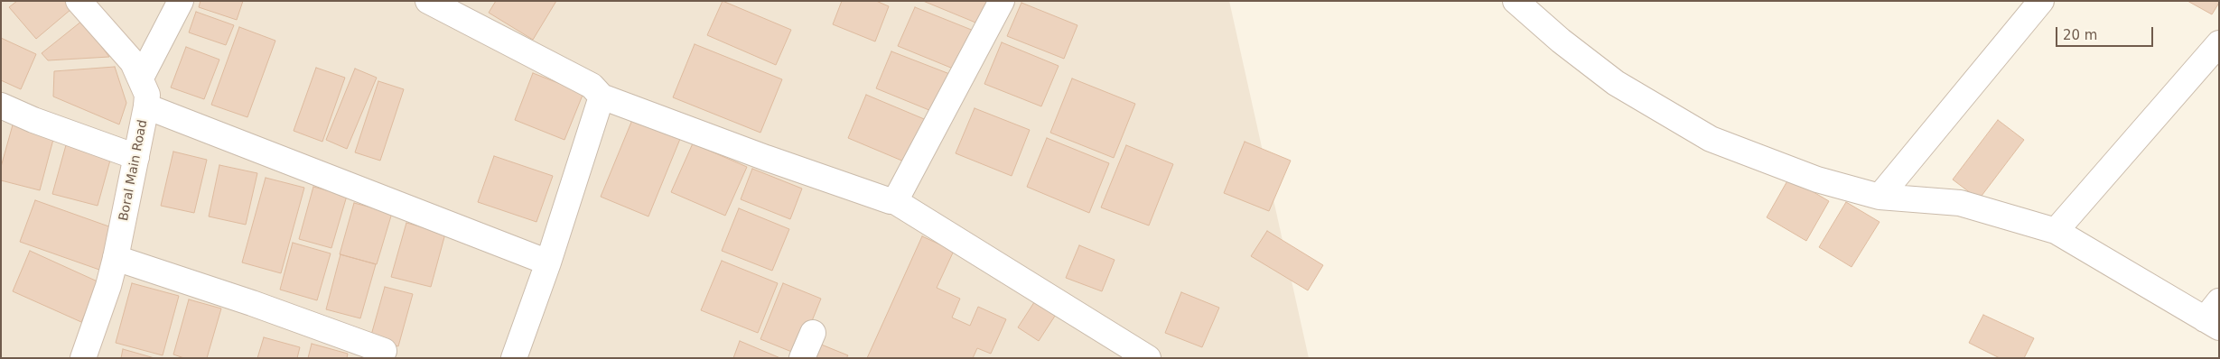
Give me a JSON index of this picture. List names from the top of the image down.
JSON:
{
  "streets": {
    "street": ["Boral Main Road"]
  },
  "scale_bar": "20 m"
}
